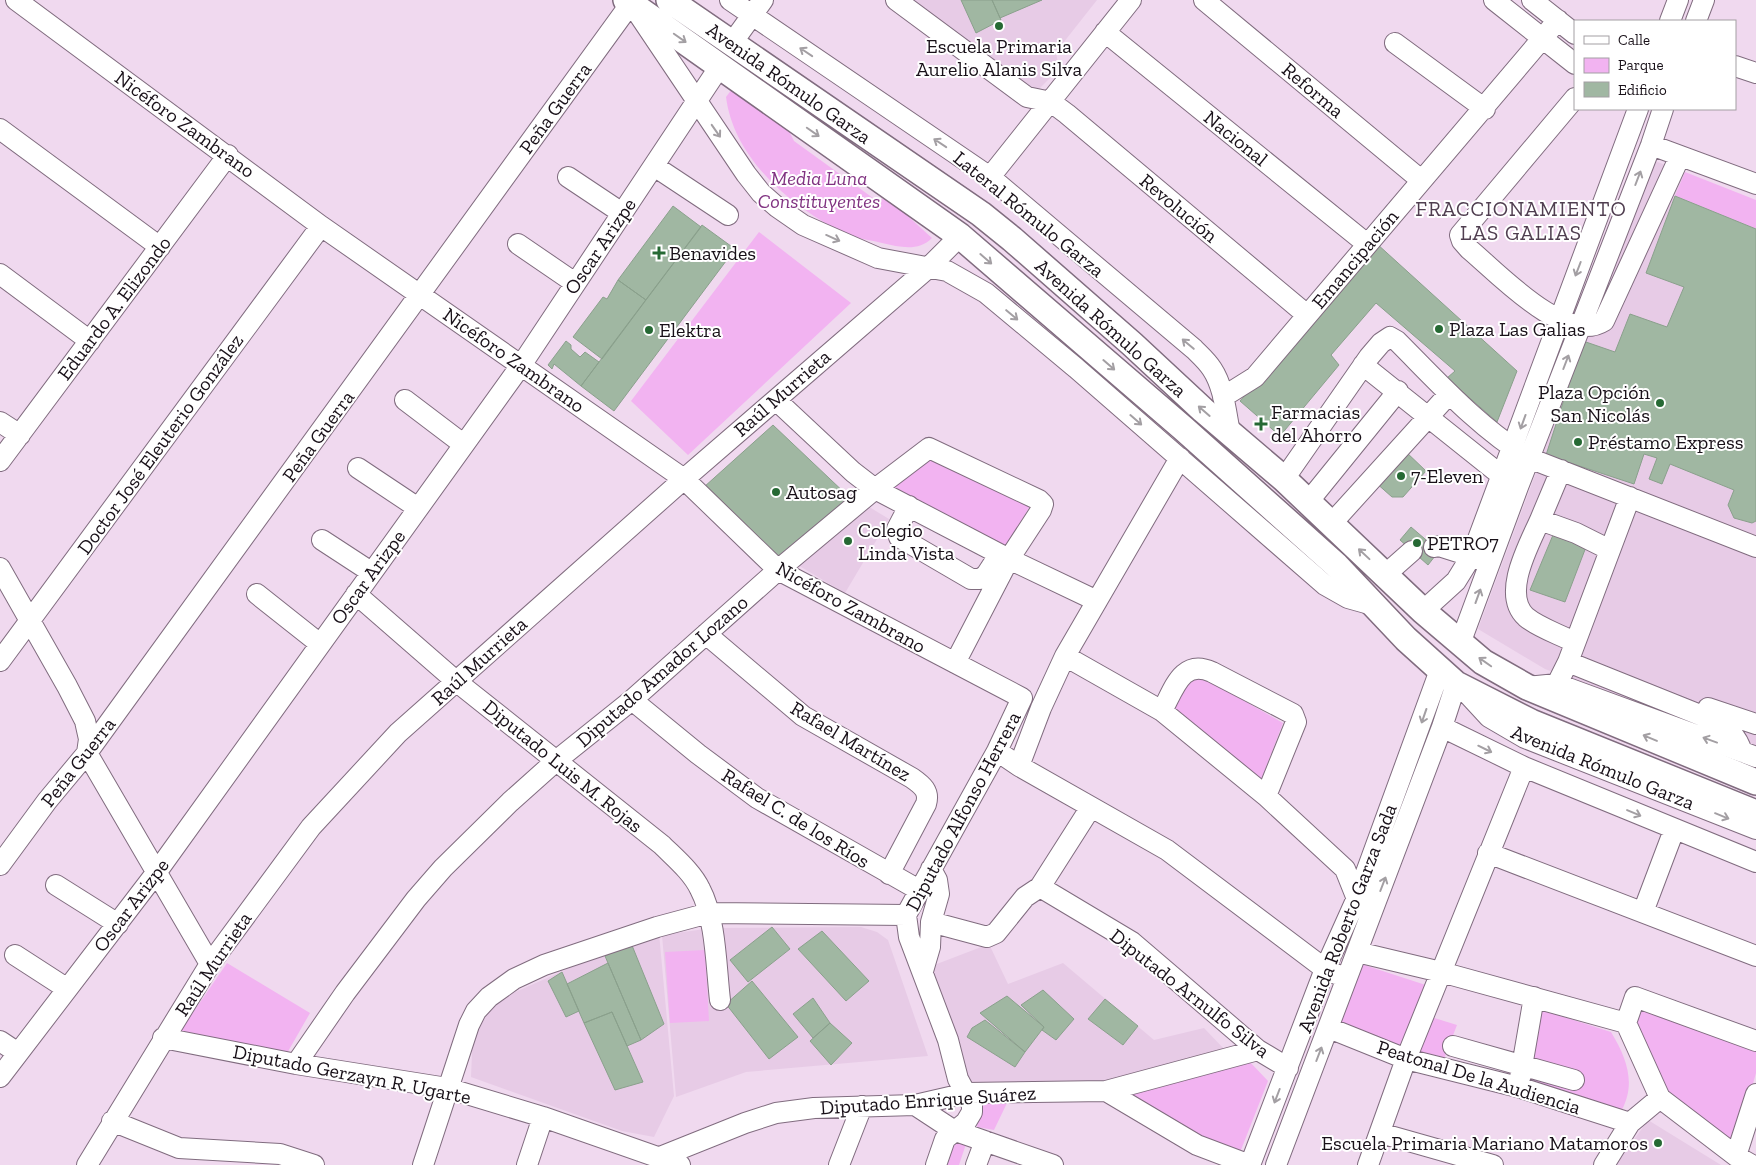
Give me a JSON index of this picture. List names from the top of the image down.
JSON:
{
  "streets": {
    "main road": ["Avenida Rómulo Garza"],
    "street": [
      "Reforma",
      "Peña Guerra",
      "Nicéforo Zambrano",
      "Nacional",
      "Revolución",
      "Lateral Rómulo Garza",
      "Oscar Arizpe",
      "Emancipación",
      "Eduardo A. Elizondo",
      "Raúl Murrieta",
      "Doctor José Eleuterio González",
      "Diputado Amador Lozano",
      "Rafael Martínez",
      "Diputado Luis M. Rojas",
      "Diputado Alfonso Herrera",
      "Rafael C. de los Ríos",
      "Avenida Roberto Garza Sada",
      "Diputado Arnulfo Silva",
      "Diputado Gerzayn R. Ugarte",
      "Peatonal De la Audiencia",
      "Diputado Enrique Suárez"
    ]
  },
  "crossings": [
    ["Avenida Rómulo Garza", "Peña Guerra"],
    ["Avenida Rómulo Garza", "Lateral Rómulo Garza"],
    ["Avenida Rómulo Garza", "Oscar Arizpe"],
    ["Avenida Rómulo Garza", "Raúl Murrieta"],
    ["Avenida Rómulo Garza", "Diputado Alfonso Herrera"],
    ["Avenida Rómulo Garza", "Avenida Roberto Garza Sada"],
    ["Reforma", "Emancipación"],
    ["Peña Guerra", "Nicéforo Zambrano"],
    ["Nicéforo Zambrano", "Oscar Arizpe"],
    ["Nicéforo Zambrano", "Eduardo A. Elizondo"],
    ["Nicéforo Zambrano", "Raúl Murrieta"],
    ["Nicéforo Zambrano", "Doctor José Eleuterio González"],
    ["Nicéforo Zambrano", "Diputado Amador Lozano"],
    ["Nicéforo Zambrano", "Diputado Alfonso Herrera"],
    ["Nacional", "Emancipación"],
    ["Revolución", "Emancipación"],
    ["Lateral Rómulo Garza", "Emancipación"],
    ["Oscar Arizpe", "Diputado Luis M. Rojas"],
    ["Raúl Murrieta", "Diputado Luis M. Rojas"],
    ["Raúl Murrieta", "Diputado Gerzayn R. Ugarte"],
    ["Diputado Amador Lozano", "Rafael Martínez"],
    ["Diputado Amador Lozano", "Diputado Luis M. Rojas"],
    ["Diputado Amador Lozano", "Rafael C. de los Ríos"],
    ["Diputado Amador Lozano", "Diputado Gerzayn R. Ugarte"],
    ["Rafael Martínez", "Rafael C. de los Ríos"],
    ["Diputado Alfonso Herrera", "Rafael C. de los Ríos"],
    ["Diputado Alfonso Herrera", "Diputado Enrique Suárez"],
    ["Avenida Roberto Garza Sada", "Diputado Arnulfo Silva"],
    ["Avenida Roberto Garza Sada", "Peatonal De la Audiencia"],
    ["Diputado Arnulfo Silva", "Diputado Enrique Suárez"],
    ["Diputado Gerzayn R. Ugarte", "Diputado Enrique Suárez"]
  ],
  "one_way": ["Lateral Rómulo Garza"],
  "districts": ["FRACCIONAMIENTO LAS GALIAS"],
  "parks": ["Media Luna Constituyentes"],
  "places": {
    "other": [
      "Escuela Primaria Aurelio Alanis Silva",
      "Plaza Las Galias",
      "Elektra",
      "Plaza Opción San Nicolás",
      "Préstamo Express",
      "7-Eleven",
      "Autosag",
      "Colegio Linda Vista",
      "PETRO7",
      "Escuela Primaria Mariano Matamoros"
    ],
    "health": ["Benavides", "Farmacias del Ahorro"]
  },
  "legend": ["Calle", "Parque", "Edificio"]
}
